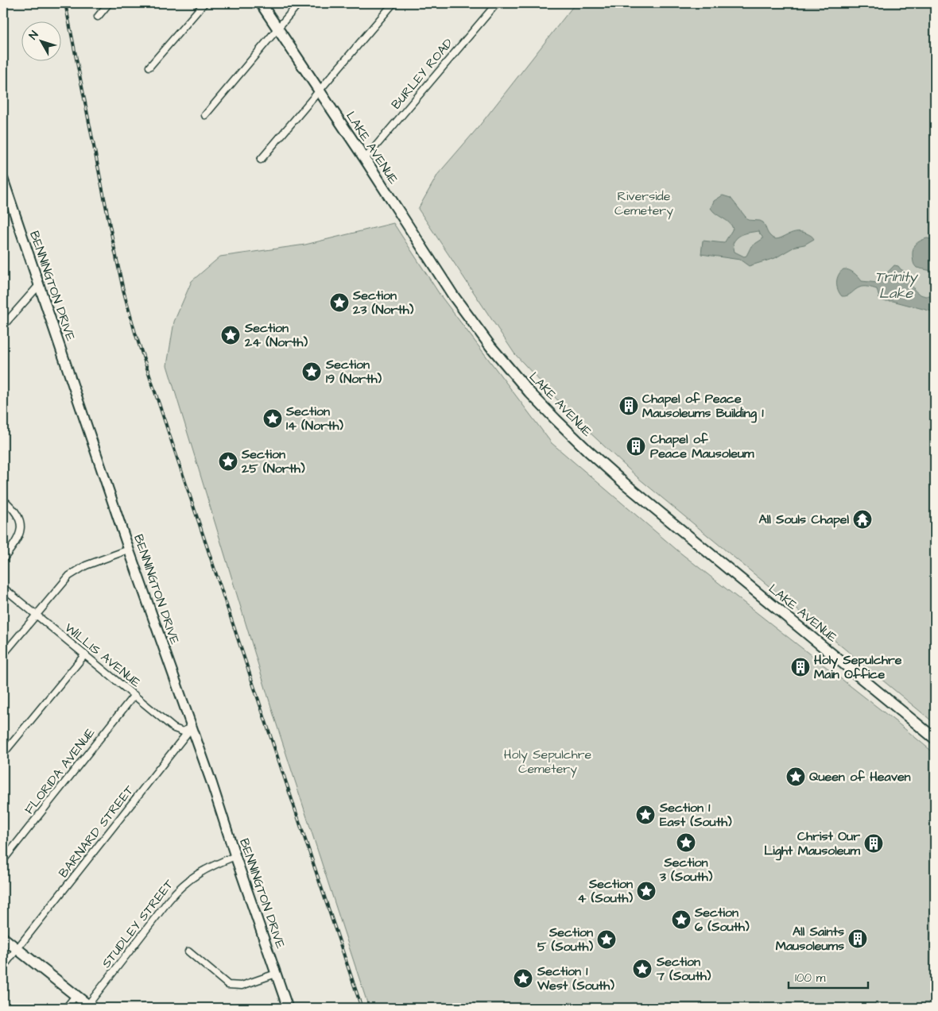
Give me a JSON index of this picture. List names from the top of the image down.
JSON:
{
  "streets": {
    "main road": ["LAKE AVENUE"],
    "street": [
      "BURLEY ROAD",
      "BENNINGTON DRIVE",
      "WILLIS AVENUE",
      "FLORIDA AVENUE",
      "BARNARD STREET",
      "STUDLEY STREET"
    ]
  },
  "crossings": [
    ["BURLEY ROAD", "LAKE AVENUE"],
    ["BENNINGTON DRIVE", "WILLIS AVENUE"],
    ["BENNINGTON DRIVE", "BARNARD STREET"],
    ["BENNINGTON DRIVE", "STUDLEY STREET"],
    ["WILLIS AVENUE", "FLORIDA AVENUE"],
    ["WILLIS AVENUE", "BARNARD STREET"]
  ],
  "water": ["Trinity Lake"],
  "parks": ["Riverside Cemetery", "Holy Sepulchre Cemetery"],
  "places": {
    "place": [
      "Section 23 (North)",
      "Section 24 (North)",
      "Section 19 (North)",
      "Section 14 (North)",
      "Section 25 (North)",
      "Queen of Heaven",
      "Section 1 East (South)",
      "Section 3 (South)",
      "Section 4 (South)",
      "Section 6 (South)",
      "Section 5 (South)",
      "Section 7 (South)",
      "Section 1 West (South)"
    ],
    "building": [
      "Chapel of Peace Mausoleums Building 1",
      "Chapel of Peace Mausoleum",
      "Holy Sepulchre Main Office",
      "Christ Our Light Mausoleum",
      "All Saints Mausoleums"
    ],
    "temple": ["All Souls Chapel"]
  },
  "scale_bar": "100 m",
  "north": "top left"
}
